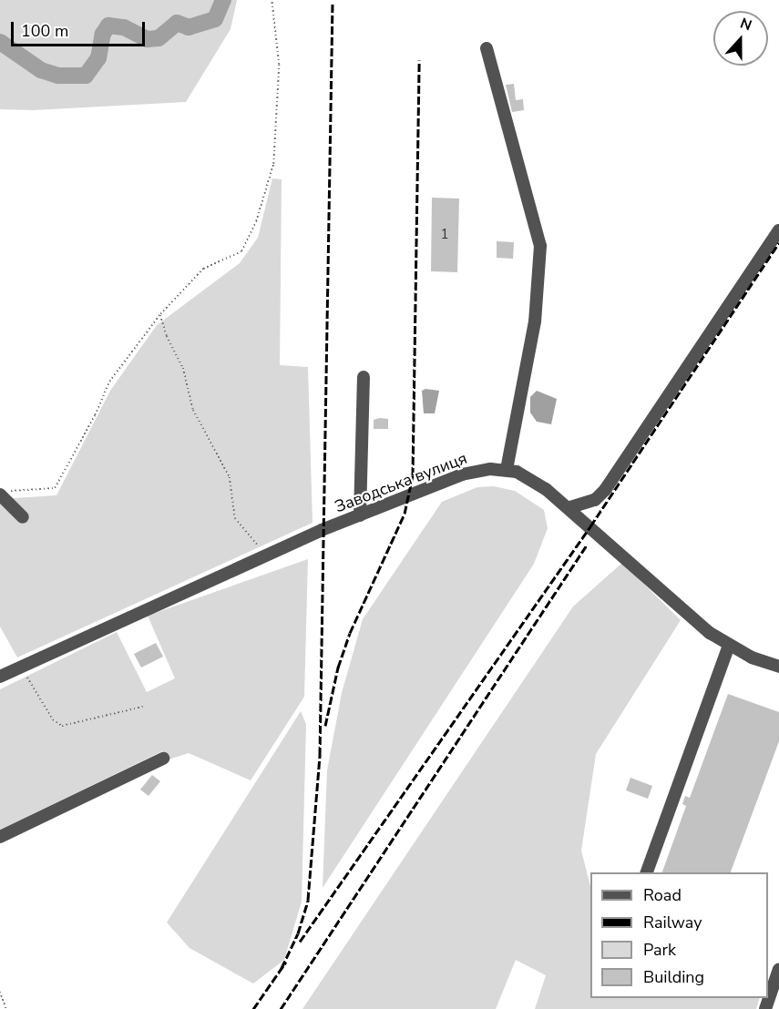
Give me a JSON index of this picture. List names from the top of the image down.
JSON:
{
  "streets": {
    "street": ["Заводська вулиця"]
  },
  "house_numbers": ["1"],
  "legend": [
    "Road",
    "Railway",
    "Park",
    "Building"
  ],
  "scale_bar": "100 m",
  "north": "top"
}
